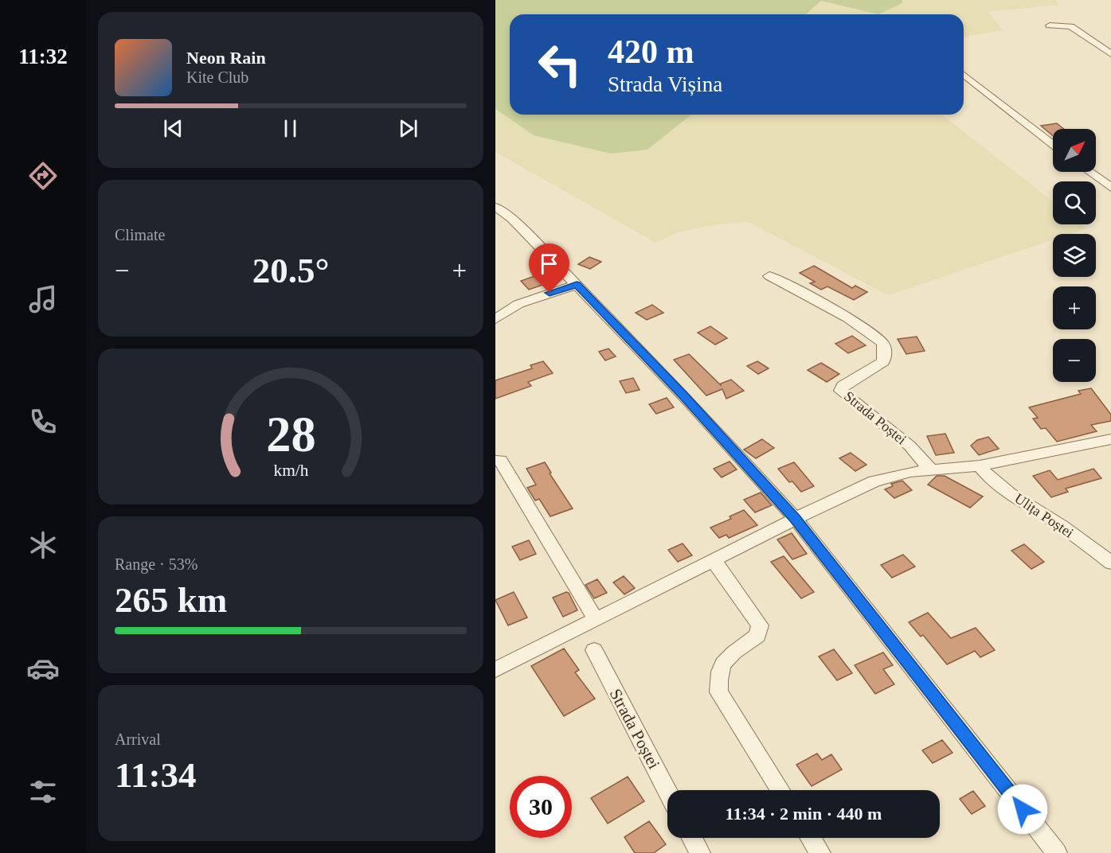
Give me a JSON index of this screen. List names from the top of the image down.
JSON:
{
  "streets": {
    "street": ["Strada Poștei", "Ulița Poștei"]
  },
  "north": "top right",
  "page": {
    "tabs": "11:32",
    "turn": ["420 m", "Strada Vișina"],
    "song": ["Neon Rain", "Kite Club"],
    "map_buttons": ["+", "−"],
    "tile": [
      "Climate",
      ["Range · 53%", "265 km"],
      ["Arrival", "11:34"]
    ],
    "heat": ["−", "20.5°", "+"],
    "limit": "30",
    "trip": "11:34 · 2 min · 440 m",
    "gauge": ["28", "km/h"]
  }
}
